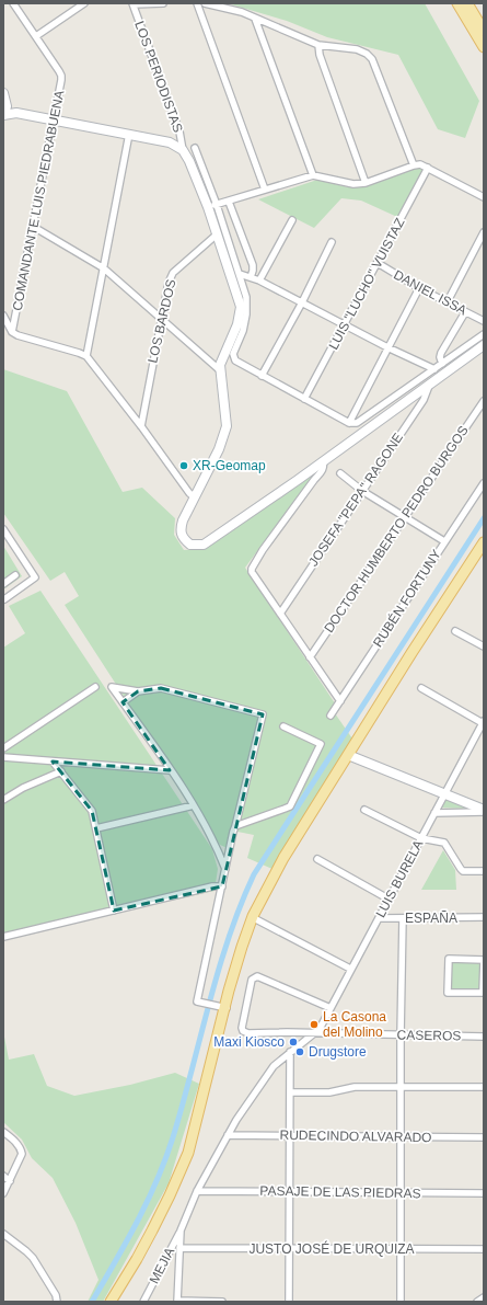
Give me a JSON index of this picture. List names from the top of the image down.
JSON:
{
  "streets": {
    "street": [
      "LOS PERIODISTAS",
      "COMANDANTE LUIS PIEDRABUENA",
      "LUIS \"LUCHO\" VUISTAZ",
      "DANIEL ISSA",
      "LOS BARDOS",
      "JOSEFA \"PEPA\" RAGONE",
      "DOCTOR HUMBERTO PEDRO BURGOS",
      "RUBÉN FORTUNY",
      "LUIS BURELA",
      "ESPAÑA",
      "CASEROS",
      "RUDECINDO ALVARADO",
      "PASAJE DE LAS PIEDRAS",
      "JUSTO JOSÉ DE URQUIZA",
      "MEJIA"
    ]
  },
  "crossings": [
    ["LUIS \"LUCHO\" VUISTAZ", "DANIEL ISSA"],
    ["LUIS BURELA", "ESPAÑA"],
    ["LUIS BURELA", "CASEROS"],
    ["LUIS BURELA", "RUDECINDO ALVARADO"],
    ["LUIS BURELA", "PASAJE DE LAS PIEDRAS"],
    ["LUIS BURELA", "MEJIA"]
  ],
  "places": [
    "XR-Geomap",
    "La Casona del Molino",
    "Maxi Kiosco",
    "Drugstore"
  ]
}
